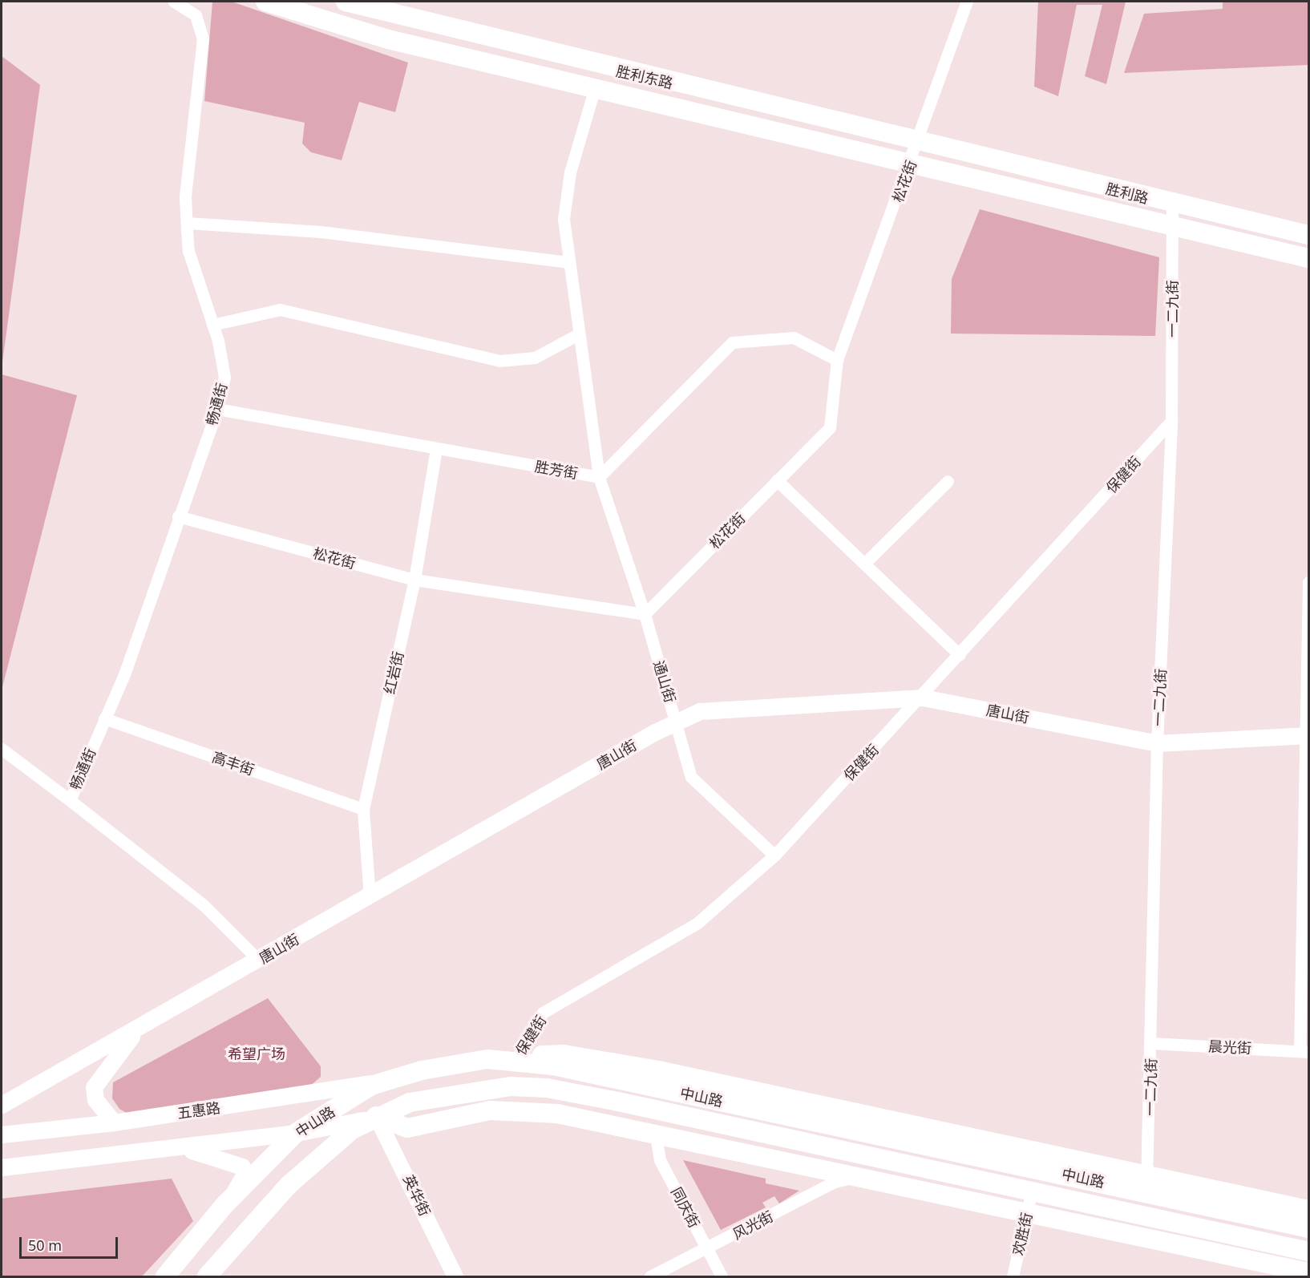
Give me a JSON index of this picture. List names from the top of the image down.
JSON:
{
  "streets": {
    "main road": [
      "胜利东路",
      "胜利路",
      "唐山街",
      "中山路",
      "五惠路"
    ],
    "street": [
      "松花街",
      "一二九街",
      "畅通街",
      "胜芳街",
      "保健街",
      "红岩街",
      "通山街",
      "高丰街",
      "晨光街",
      "英华街",
      "同庆街",
      "风光街",
      "欢胜街"
    ]
  },
  "crossings": [
    ["胜利东路", "胜利路"],
    ["松花街", "畅通街"],
    ["松花街", "胜芳街"],
    ["松花街", "红岩街"],
    ["松花街", "通山街"],
    ["胜利路", "一二九街"],
    ["胜利路", "通山街"],
    ["一二九街", "保健街"],
    ["一二九街", "唐山街"],
    ["一二九街", "晨光街"],
    ["一二九街", "中山路"],
    ["畅通街", "胜芳街"],
    ["畅通街", "唐山街"],
    ["畅通街", "高丰街"],
    ["胜芳街", "红岩街"],
    ["胜芳街", "通山街"],
    ["保健街", "通山街"],
    ["保健街", "唐山街"],
    ["保健街", "中山路"],
    ["红岩街", "唐山街"],
    ["红岩街", "高丰街"],
    ["通山街", "唐山街"],
    ["中山路", "五惠路"],
    ["中山路", "英华街"],
    ["中山路", "欢胜街"],
    ["同庆街", "风光街"]
  ],
  "parks": ["希望广场"],
  "scale_bar": "50 m"
}
